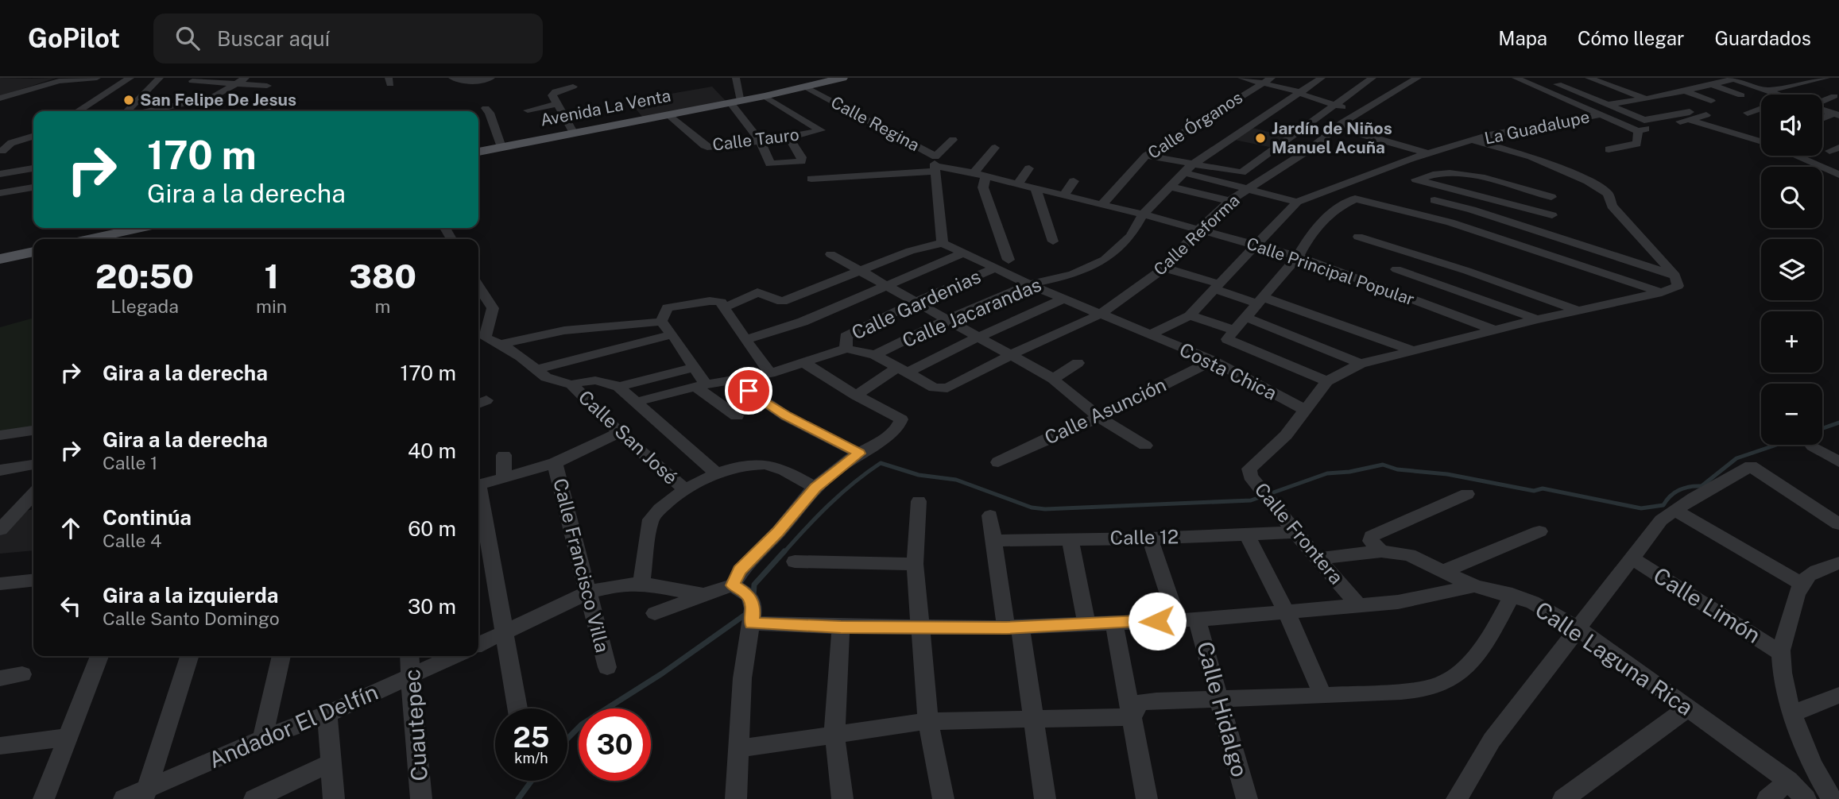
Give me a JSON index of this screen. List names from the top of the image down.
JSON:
{
  "streets": {
    "main road": ["Avenida La Venta"],
    "street": [
      "Calle Regina",
      "Calle Órganos",
      "La Guadalupe",
      "Calle Tauro",
      "Calle Reforma",
      "Calle Principal Popular",
      "Calle Gardenias",
      "Calle Jacarandas",
      "Costa Chica",
      "Calle Asunción",
      "Calle San José",
      "Calle Frontera",
      "Calle 12",
      "Calle Francisco Villa",
      "Calle Limón",
      "Calle Laguna Rica",
      "Calle Hidalgo",
      "Cuautepec",
      "Andador El Delfín"
    ]
  },
  "crossings": [
    ["Avenida La Venta", "Calle Regina"],
    ["Avenida La Venta", "Calle Tauro"],
    ["Calle Regina", "Calle Principal Popular"],
    ["Calle Órganos", "Calle Principal Popular"],
    ["Calle Reforma", "Calle Principal Popular"],
    ["Calle Reforma", "Calle Gardenias"],
    ["Calle Reforma", "Calle Jacarandas"],
    ["Calle Principal Popular", "Calle Jacarandas"],
    ["Calle Principal Popular", "Calle Frontera"],
    ["Costa Chica", "Calle Asunción"],
    ["Costa Chica", "Calle Frontera"],
    ["Calle Frontera", "Calle 12"],
    ["Calle Frontera", "Calle Laguna Rica"],
    ["Calle 12", "Calle Hidalgo"],
    ["Calle Laguna Rica", "Calle Hidalgo"],
    ["Cuautepec", "Andador El Delfín"]
  ],
  "places": ["San Felipe De Jesus", "Jardín de Niños Manuel Acuña"],
  "page": {
    "header": "GoPilot",
    "search": "Buscar aquí",
    "nav": ["Mapa", "Cómo llegar", "Guardados"],
    "map_buttons": ["+", "−"],
    "turn": ["170 m", "Gira a la derecha"],
    "eta": [
      "20:50",
      "Llegada",
      "1",
      "min",
      "380",
      "m"
    ],
    "list": [
      {
        "name": "Gira a la derecha",
        "value": "170 m"
      },
      {
        "name": "Gira a la derecha",
        "note": "Calle 1",
        "value": "40 m"
      },
      {
        "name": "Continúa",
        "note": "Calle 4",
        "value": "60 m"
      },
      {
        "name": "Gira a la izquierda",
        "note": "Calle Santo Domingo",
        "value": "30 m"
      }
    ],
    "speed": "25 km/h",
    "limit": "30"
  }
}
